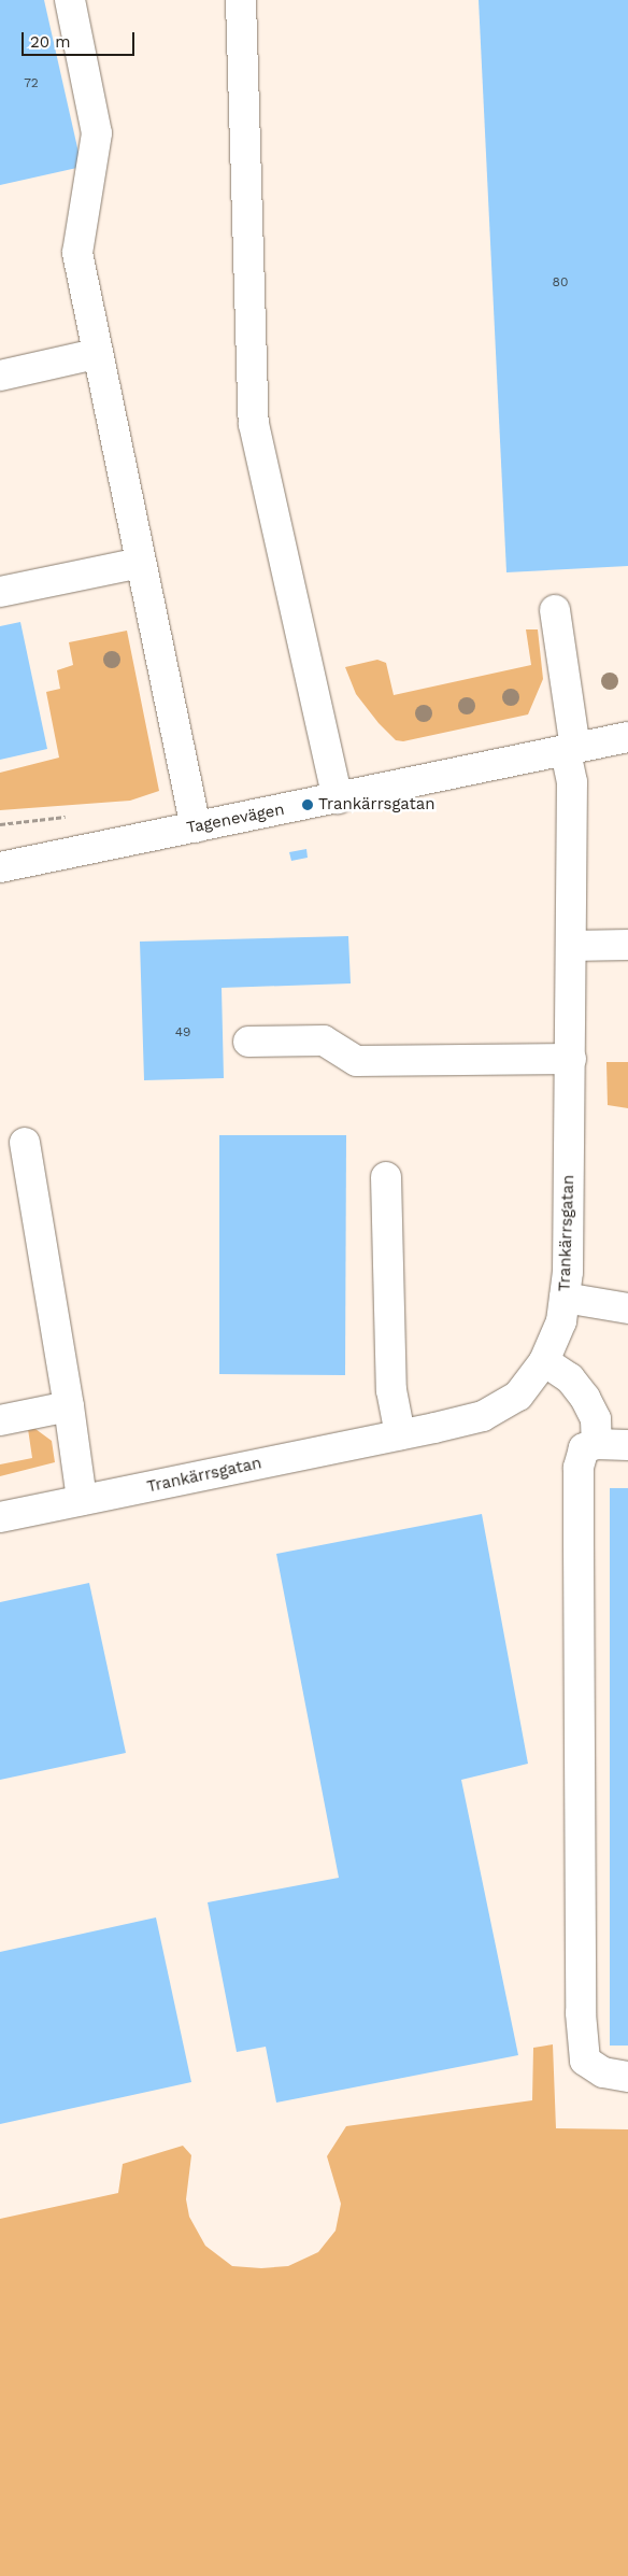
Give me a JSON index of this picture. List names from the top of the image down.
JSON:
{
  "streets": {
    "street": ["Tagenevägen", "Trankärrsgatan"]
  },
  "crossings": [
    ["Tagenevägen", "Trankärrsgatan"]
  ],
  "places": ["Trankärrsgatan"],
  "house_numbers": ["72", "80", "49"],
  "scale_bar": "20 m"
}
